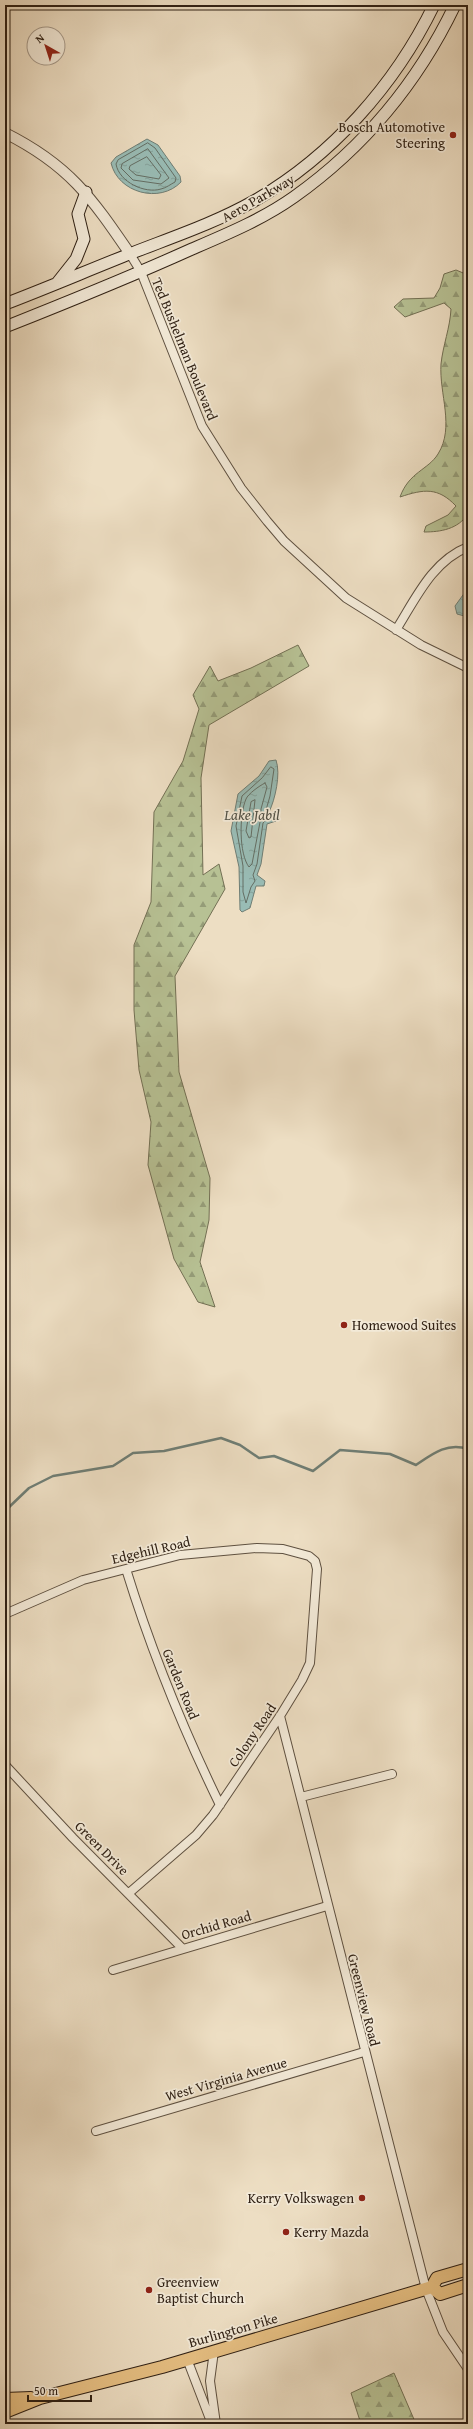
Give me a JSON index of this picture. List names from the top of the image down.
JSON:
{
  "streets": {
    "main road": ["Aero Parkway", "Burlington Pike"],
    "street": [
      "Ted Bushelman Boulevard",
      "Edgehill Road",
      "Garden Road",
      "Colony Road",
      "Green Drive",
      "Orchid Road",
      "Greenview Road",
      "West Virginia Avenue"
    ]
  },
  "crossings": [
    ["Aero Parkway", "Ted Bushelman Boulevard"],
    ["Edgehill Road", "Garden Road"],
    ["Edgehill Road", "Colony Road"],
    ["Garden Road", "Colony Road"],
    ["Colony Road", "Green Drive"],
    ["Colony Road", "Greenview Road"],
    ["Green Drive", "Orchid Road"],
    ["Orchid Road", "Greenview Road"],
    ["Greenview Road", "West Virginia Avenue"],
    ["Greenview Road", "Burlington Pike"]
  ],
  "water": ["Lake Jabil"],
  "places": [
    "Bosch Automotive Steering",
    "Homewood Suites",
    "Kerry Volkswagen",
    "Kerry Mazda",
    "Greenview Baptist Church"
  ],
  "scale_bar": "50 m",
  "north": "top left"
}
